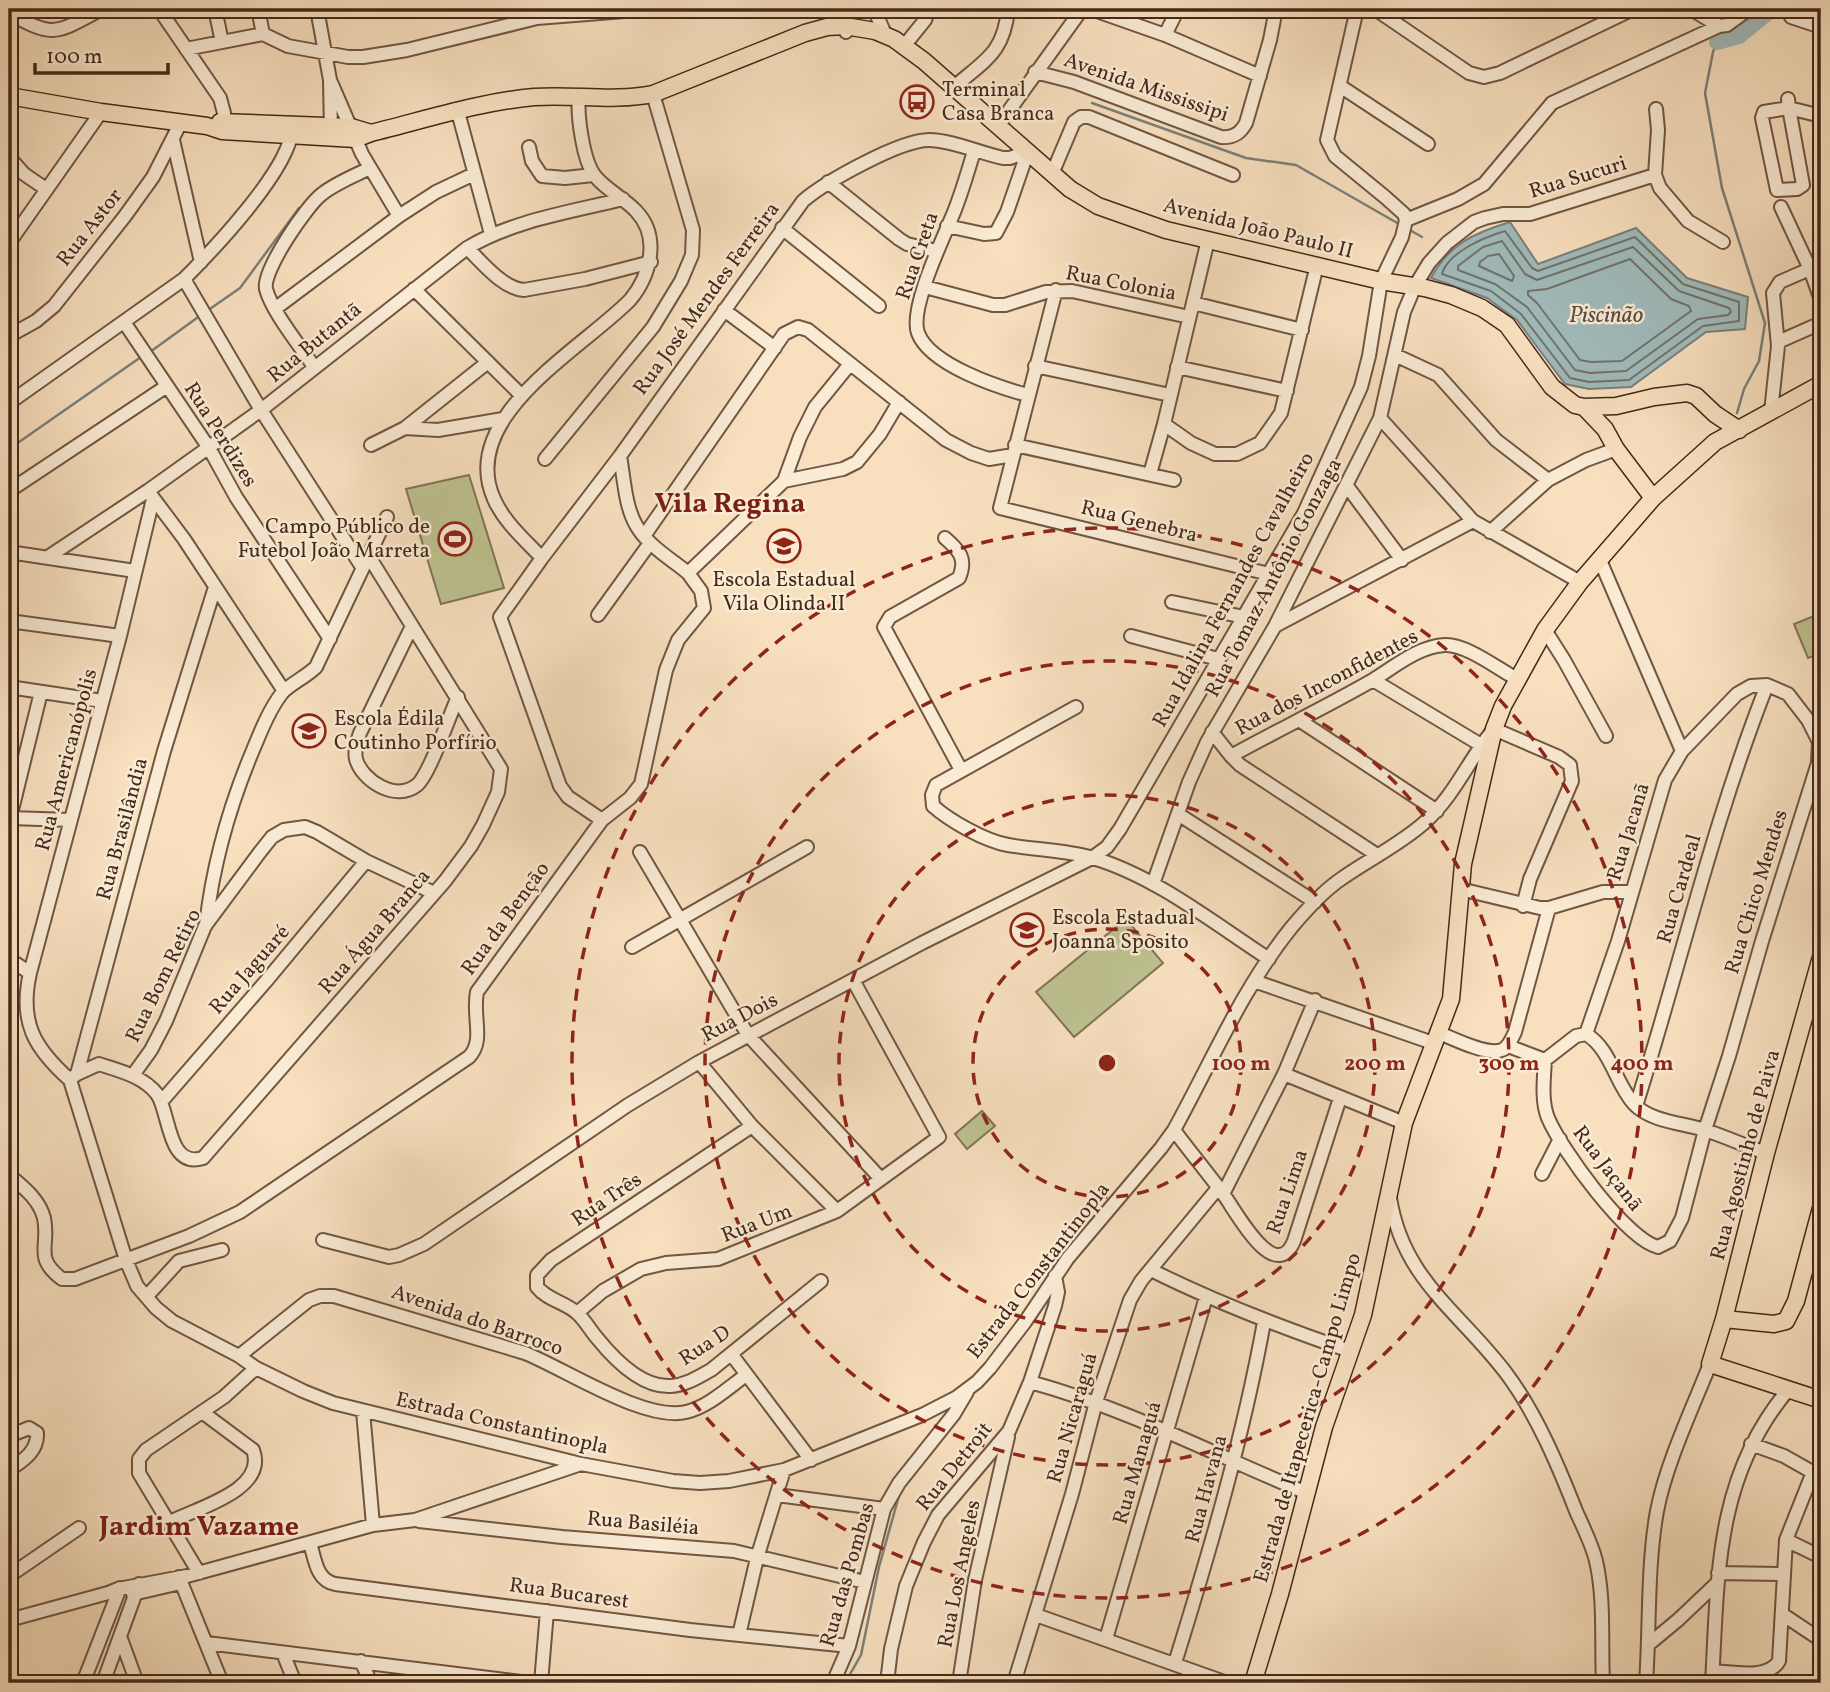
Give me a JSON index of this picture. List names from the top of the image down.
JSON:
{
  "streets": {
    "main road": ["Avenida João Paulo II", "Rua Agostinho de Paiva", "Estrada de Itapecerica-Campo Limpo"],
    "street": [
      "Avenida Mississipi",
      "Rua Sucuri",
      "Rua Astor",
      "Rua Creta",
      "Rua Colonia",
      "Rua José Mendes Ferreira",
      "Rua Butantã",
      "Rua Perdizes",
      "Rua Genebra",
      "Rua Tomaz Antônio Gonzaga",
      "Rua Idalina Fernandes Cavalheiro",
      "Rua dos Inconfidentes",
      "Rua Americanópolis",
      "Rua Brasilândia",
      "Rua Jacanã",
      "Rua Cardeal",
      "Rua Chico Mendes",
      "Rua da Benção",
      "Rua Água Branca",
      "Rua Jaguaré",
      "Rua Bom Retiro",
      "Rua Dois",
      "Rua Jaçanã",
      "Rua Lima",
      "Rua Três",
      "Rua Um",
      "Estrada Constantinopla",
      "Avenida do Barroco",
      "Rua D",
      "Rua Nicaraguá",
      "Rua Managuá",
      "Rua Detroit",
      "Rua Havana",
      "Rua Basiléia",
      "Rua Los Angeles",
      "Rua das Pombas",
      "Rua Bucarest"
    ]
  },
  "crossings": [
    ["Rua Sucuri", "Avenida João Paulo II"],
    ["Rua Sucuri", "Rua Tomaz Antônio Gonzaga"],
    ["Rua Astor", "Avenida João Paulo II"],
    ["Avenida João Paulo II", "Rua José Mendes Ferreira"],
    ["Avenida João Paulo II", "Rua Tomaz Antônio Gonzaga"],
    ["Avenida João Paulo II", "Rua Idalina Fernandes Cavalheiro"],
    ["Avenida João Paulo II", "Estrada de Itapecerica-Campo Limpo"],
    ["Rua Creta", "Rua Colonia"],
    ["Rua Creta", "Rua José Mendes Ferreira"],
    ["Rua José Mendes Ferreira", "Rua da Benção"],
    ["Rua Butantã", "Rua Perdizes"],
    ["Rua Butantã", "Rua Americanópolis"],
    ["Rua Butantã", "Rua Água Branca"],
    ["Rua Genebra", "Rua Idalina Fernandes Cavalheiro"],
    ["Rua Idalina Fernandes Cavalheiro", "Rua Dois"],
    ["Rua dos Inconfidentes", "Estrada de Itapecerica-Campo Limpo"],
    ["Rua Americanópolis", "Rua Brasilândia"],
    ["Rua Americanópolis", "Rua da Benção"],
    ["Rua Americanópolis", "Rua Água Branca"],
    ["Rua Brasilândia", "Rua Água Branca"],
    ["Rua Jacanã", "Rua Cardeal"],
    ["Rua Jacanã", "Rua Chico Mendes"],
    ["Rua Cardeal", "Rua Chico Mendes"],
    ["Rua Chico Mendes", "Rua Jaçanã"],
    ["Rua Água Branca", "Rua Jaguaré"],
    ["Rua Água Branca", "Rua Bom Retiro"],
    ["Rua Jaguaré", "Rua Bom Retiro"],
    ["Rua Dois", "Rua Um"],
    ["Rua Lima", "Estrada Constantinopla"],
    ["Rua Lima", "Rua Nicaraguá"],
    ["Rua Três", "Rua Um"],
    ["Rua Três", "Rua D"],
    ["Rua Um", "Rua D"],
    ["Estrada Constantinopla", "Estrada de Itapecerica-Campo Limpo"],
    ["Estrada Constantinopla", "Rua Detroit"],
    ["Estrada Constantinopla", "Rua das Pombas"],
    ["Rua Detroit", "Rua Los Angeles"],
    ["Rua Basiléia", "Rua das Pombas"],
    ["Rua das Pombas", "Rua Bucarest"]
  ],
  "districts": ["Vila Regina", "Jardim Vazame"],
  "water": ["Piscinão"],
  "places": {
    "bus stop": ["Terminal Casa Branca"],
    "sports": ["Campo Público de Futebol João Marreta"],
    "school or university": ["Escola Estadual Vila Olinda II", "Escola Édila Coutinho Porfírio", "Escola Estadual Joanna Sposito"]
  },
  "scale_bar": "100 m",
  "rings": [
    "100 m",
    "200 m",
    "300 m",
    "400 m"
  ]
}
